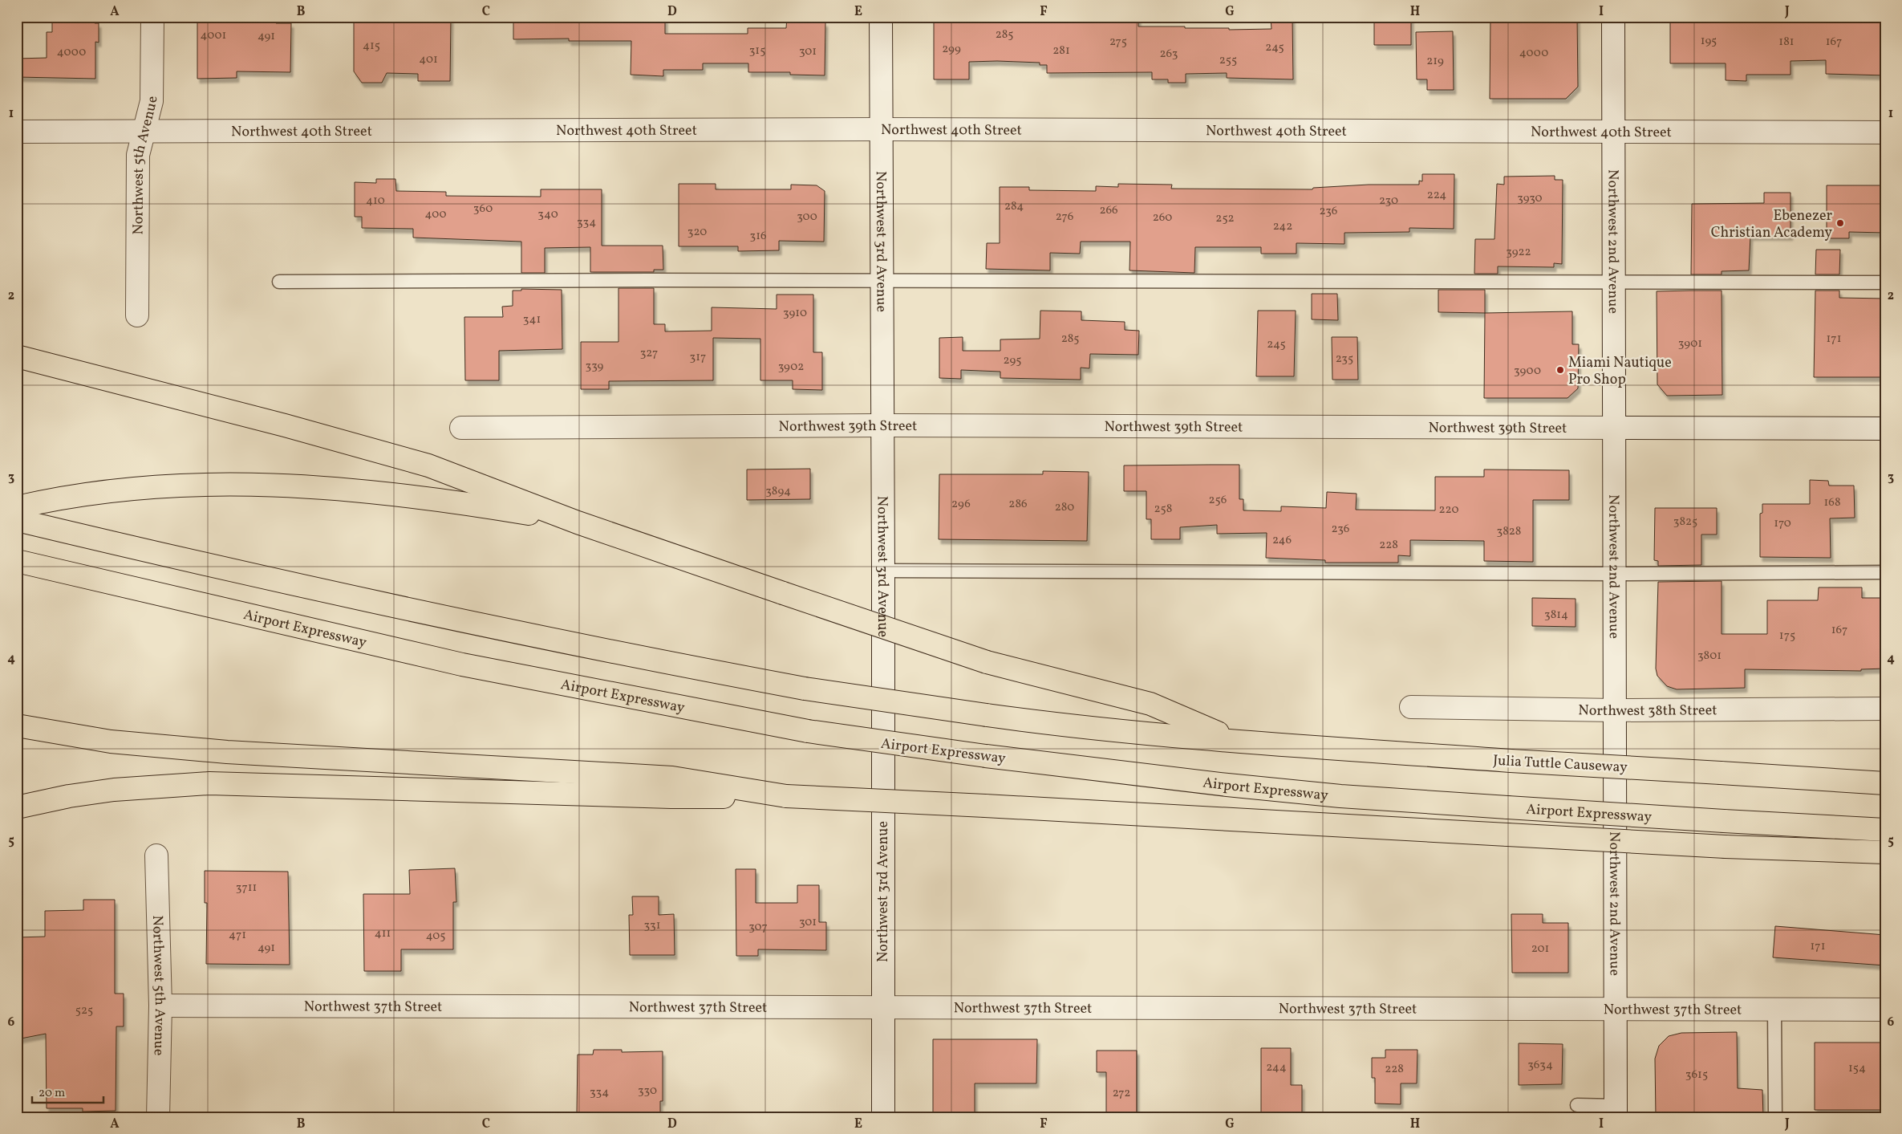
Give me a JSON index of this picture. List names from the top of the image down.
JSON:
{
  "streets": {
    "highway": ["Airport Expressway", "Julia Tuttle Causeway"],
    "street": [
      "Northwest 40th Street",
      "Northwest 5th Avenue",
      "Northwest 3rd Avenue",
      "Northwest 2nd Avenue",
      "Northwest 39th Street",
      "Northwest 38th Street",
      "Northwest 37th Street"
    ]
  },
  "crossings": [
    ["Northwest 40th Street", "Northwest 5th Avenue"],
    ["Northwest 40th Street", "Northwest 3rd Avenue"],
    ["Northwest 40th Street", "Northwest 2nd Avenue"],
    ["Northwest 5th Avenue", "Northwest 37th Street"],
    ["Northwest 3rd Avenue", "Northwest 39th Street"],
    ["Northwest 3rd Avenue", "Northwest 37th Street"],
    ["Northwest 2nd Avenue", "Northwest 39th Street"],
    ["Northwest 2nd Avenue", "Northwest 38th Street"],
    ["Northwest 2nd Avenue", "Northwest 37th Street"]
  ],
  "places": ["Ebenezer Christian Academy", "Miami Nautique Pro Shop"],
  "house_numbers": [
    "285",
    "4001",
    "491",
    "195",
    "275",
    "181",
    "167",
    "415",
    "245",
    "299",
    "315",
    "281",
    "301",
    "4000",
    "4000",
    "263",
    "401",
    "255",
    "219",
    "224",
    "3930",
    "410",
    "230",
    "284",
    "360",
    "266",
    "236",
    "400",
    "340",
    "300",
    "276",
    "260",
    "252",
    "334",
    "242",
    "320",
    "316",
    "3922",
    "3910",
    "341",
    "285",
    "171",
    "3901",
    "245",
    "327",
    "317",
    "235",
    "295",
    "339",
    "3902",
    "3900",
    "3894",
    "256",
    "168",
    "296",
    "286",
    "280",
    "258",
    "220",
    "3825",
    "170",
    "236",
    "3828",
    "246",
    "228",
    "3814",
    "167",
    "175",
    "3801",
    "3711",
    "301",
    "331",
    "307",
    "411",
    "471",
    "405",
    "171",
    "491",
    "201",
    "525",
    "3634",
    "244",
    "154",
    "228",
    "3615",
    "330",
    "334",
    "272"
  ],
  "scale_bar": "20 m",
  "grid": {
    "columns": [
      "A",
      "B",
      "C",
      "D",
      "E",
      "F",
      "G",
      "H",
      "I",
      "J"
    ],
    "rows": [
      "1",
      "2",
      "3",
      "4",
      "5",
      "6"
    ]
  }
}
